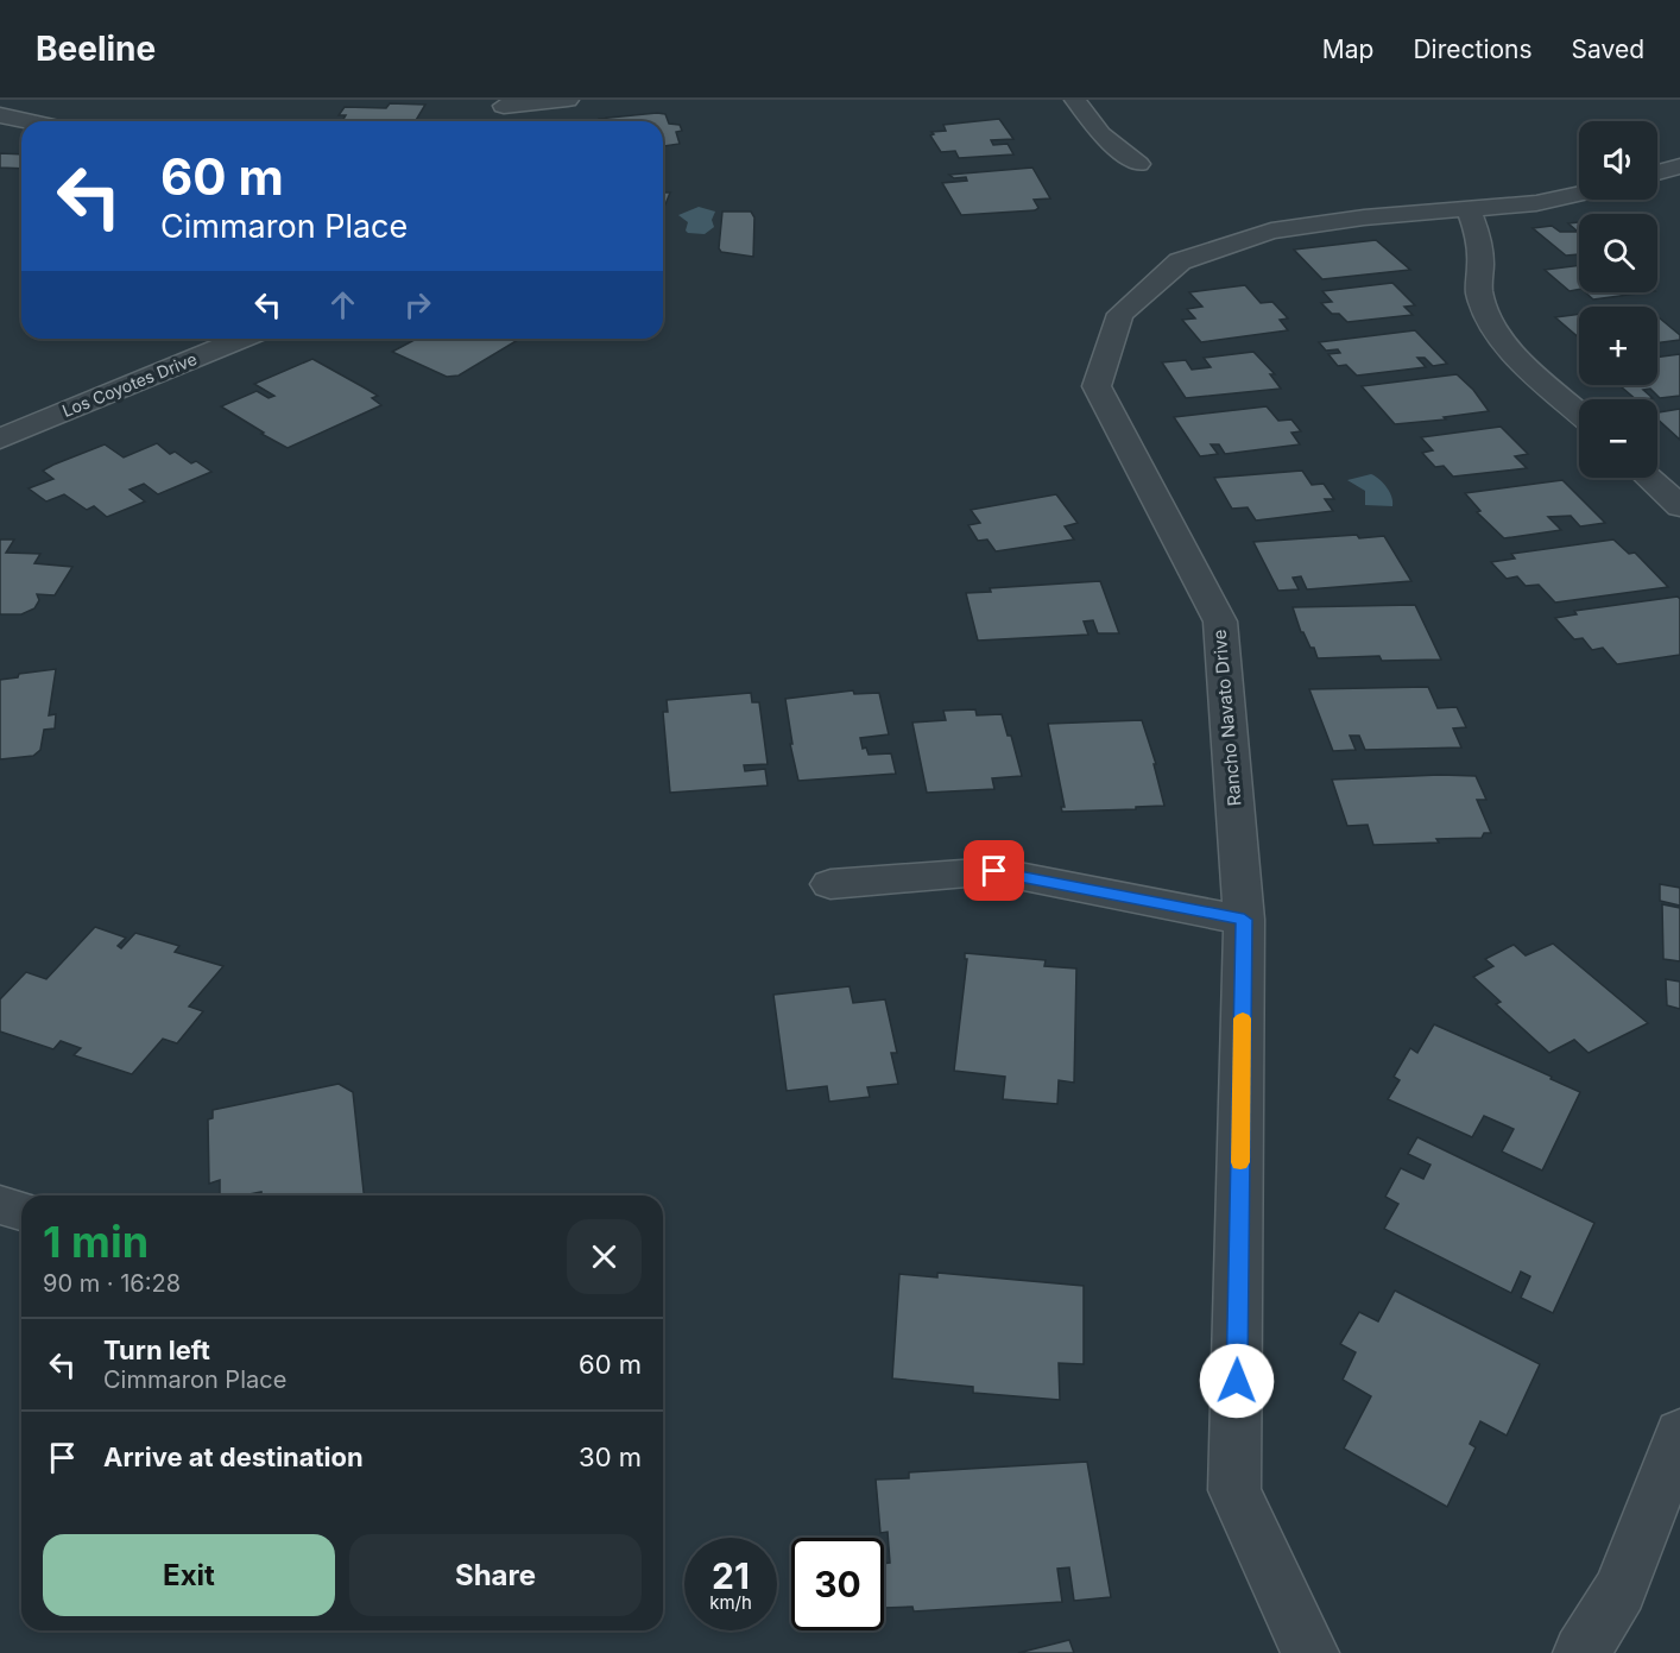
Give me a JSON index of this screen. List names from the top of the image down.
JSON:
{
  "streets": {
    "street": ["Los Coyotes Drive", "Rancho Navato Drive"]
  },
  "page": {
    "header": "Beeline",
    "nav": ["Map", "Directions", "Saved"],
    "map_buttons": ["+", "−"],
    "turn": ["60 m", "Cimmaron Place"],
    "heading": ["1 min", "90 m · 16:28"],
    "list": [
      {
        "name": "Turn left",
        "note": "Cimmaron Place",
        "value": "60 m"
      },
      {
        "name": "Arrive at destination",
        "value": "30 m"
      }
    ],
    "buttons": ["Exit", "Share"],
    "speed": "21 km/h",
    "limit": "30"
  }
}
